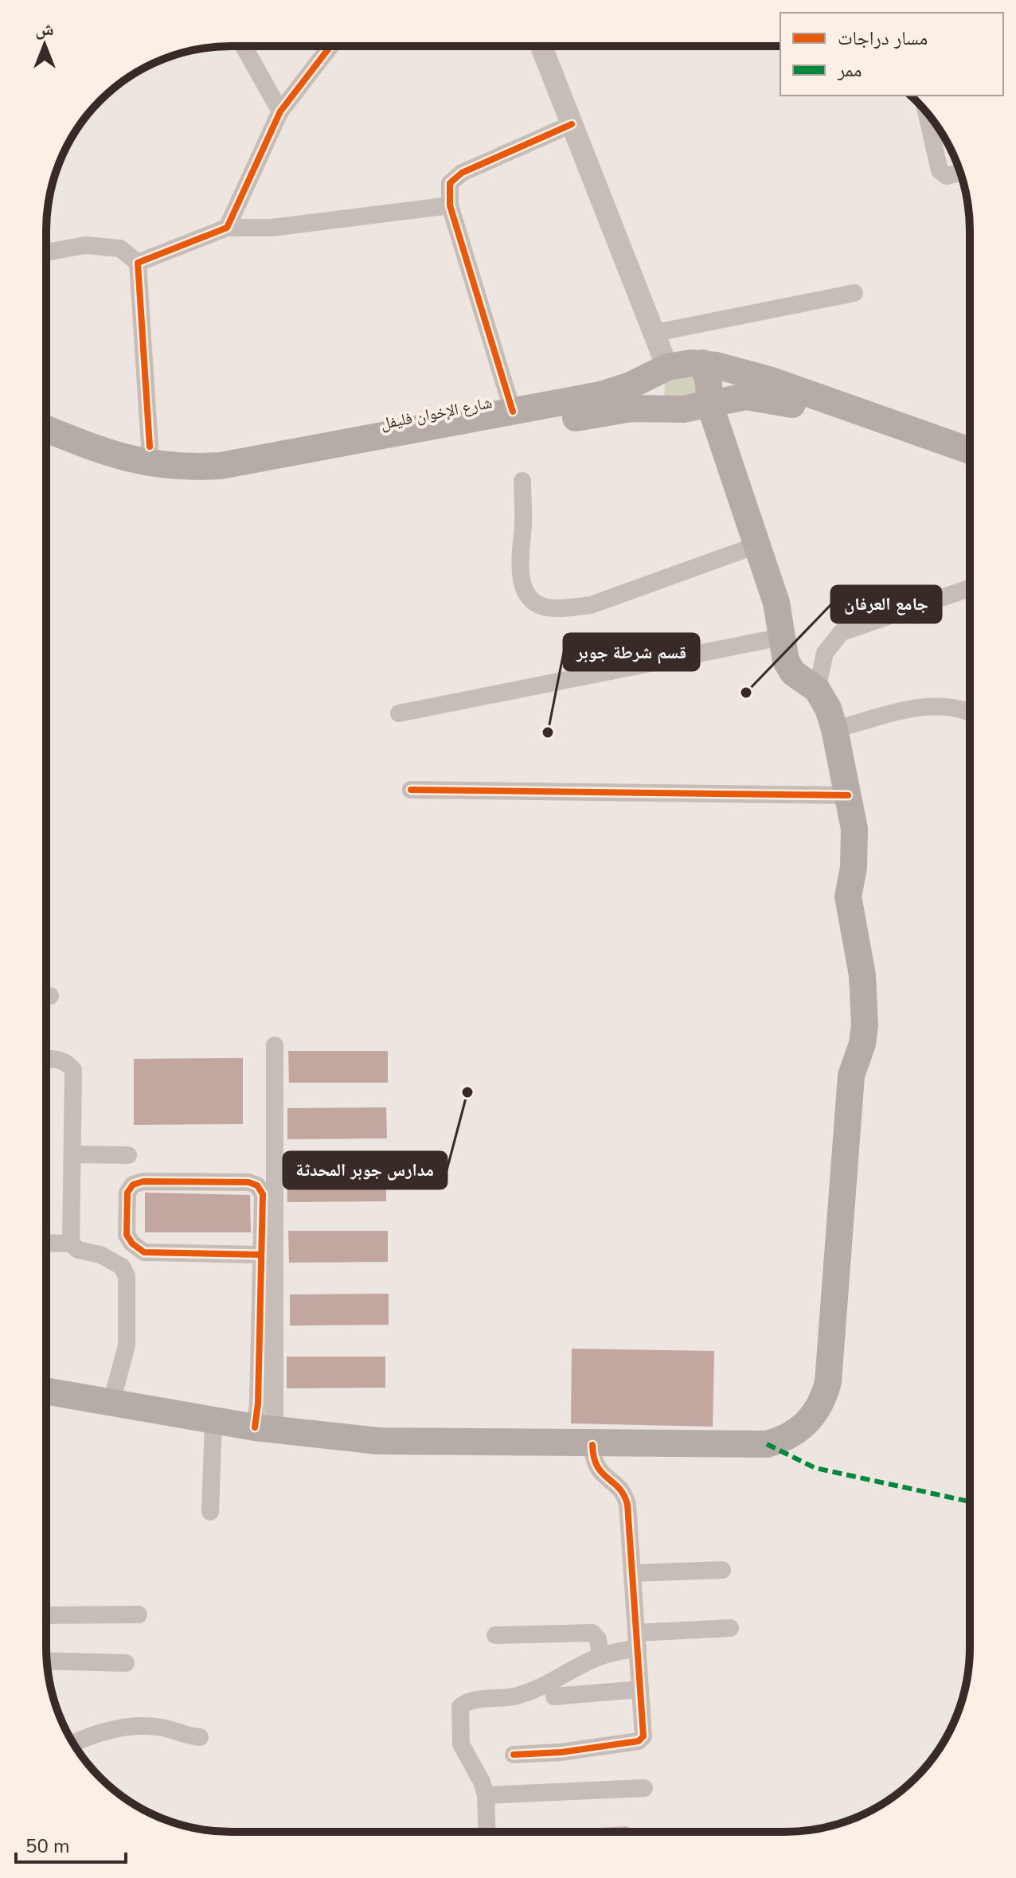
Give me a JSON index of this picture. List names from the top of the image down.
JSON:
{
  "streets": {
    "main road": ["شارع الإخوان فليفل"]
  },
  "places": ["جامع العرفان", "قسم شرطة جوبر", "مدارس جوبر المحدثة"],
  "legend": ["مسار دراجات", "ممر"],
  "scale_bar": "50 m",
  "north": "top"
}
